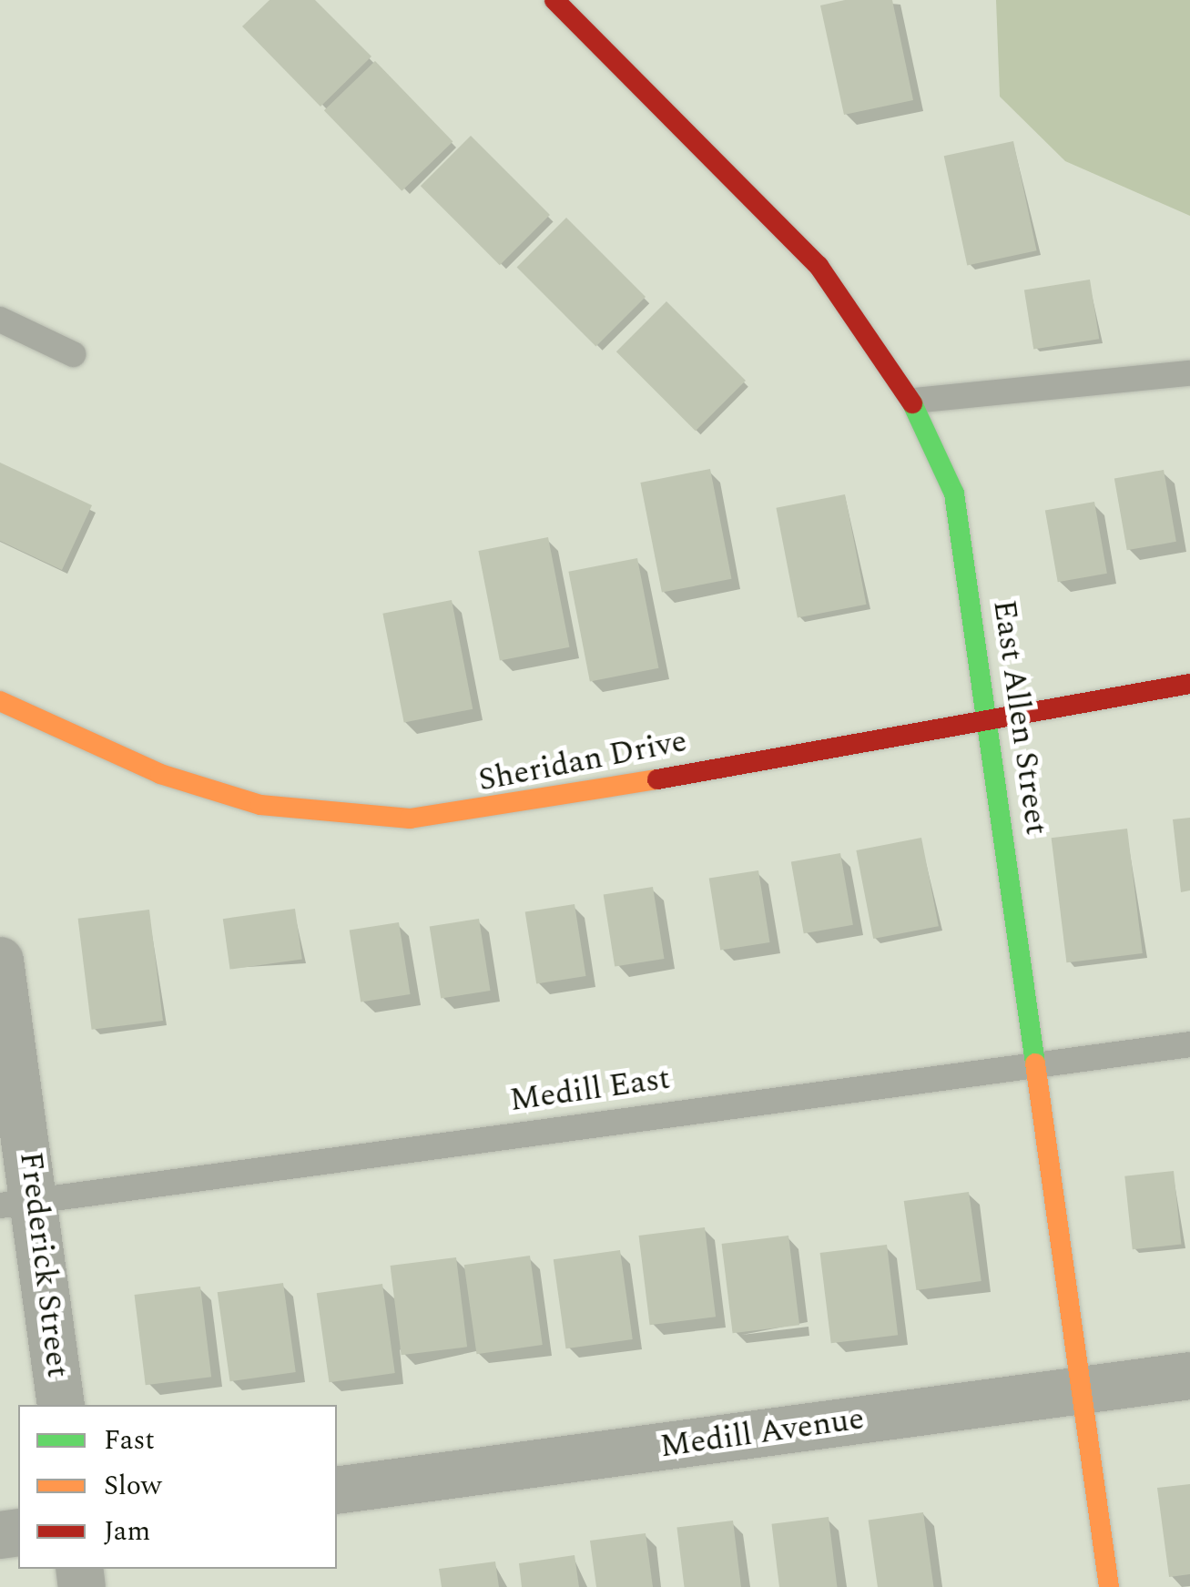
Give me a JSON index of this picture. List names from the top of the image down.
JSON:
{
  "streets": {
    "street": [
      "East Allen Street",
      "Sheridan Drive",
      "Frederick Street",
      "Medill Avenue"
    ],
    "lane": ["Medill East"]
  },
  "crossings": [
    ["East Allen Street", "Sheridan Drive"],
    ["East Allen Street", "Medill East"],
    ["East Allen Street", "Medill Avenue"],
    ["Medill East", "Frederick Street"]
  ],
  "legend": ["Fast", "Slow", "Jam"]
}
